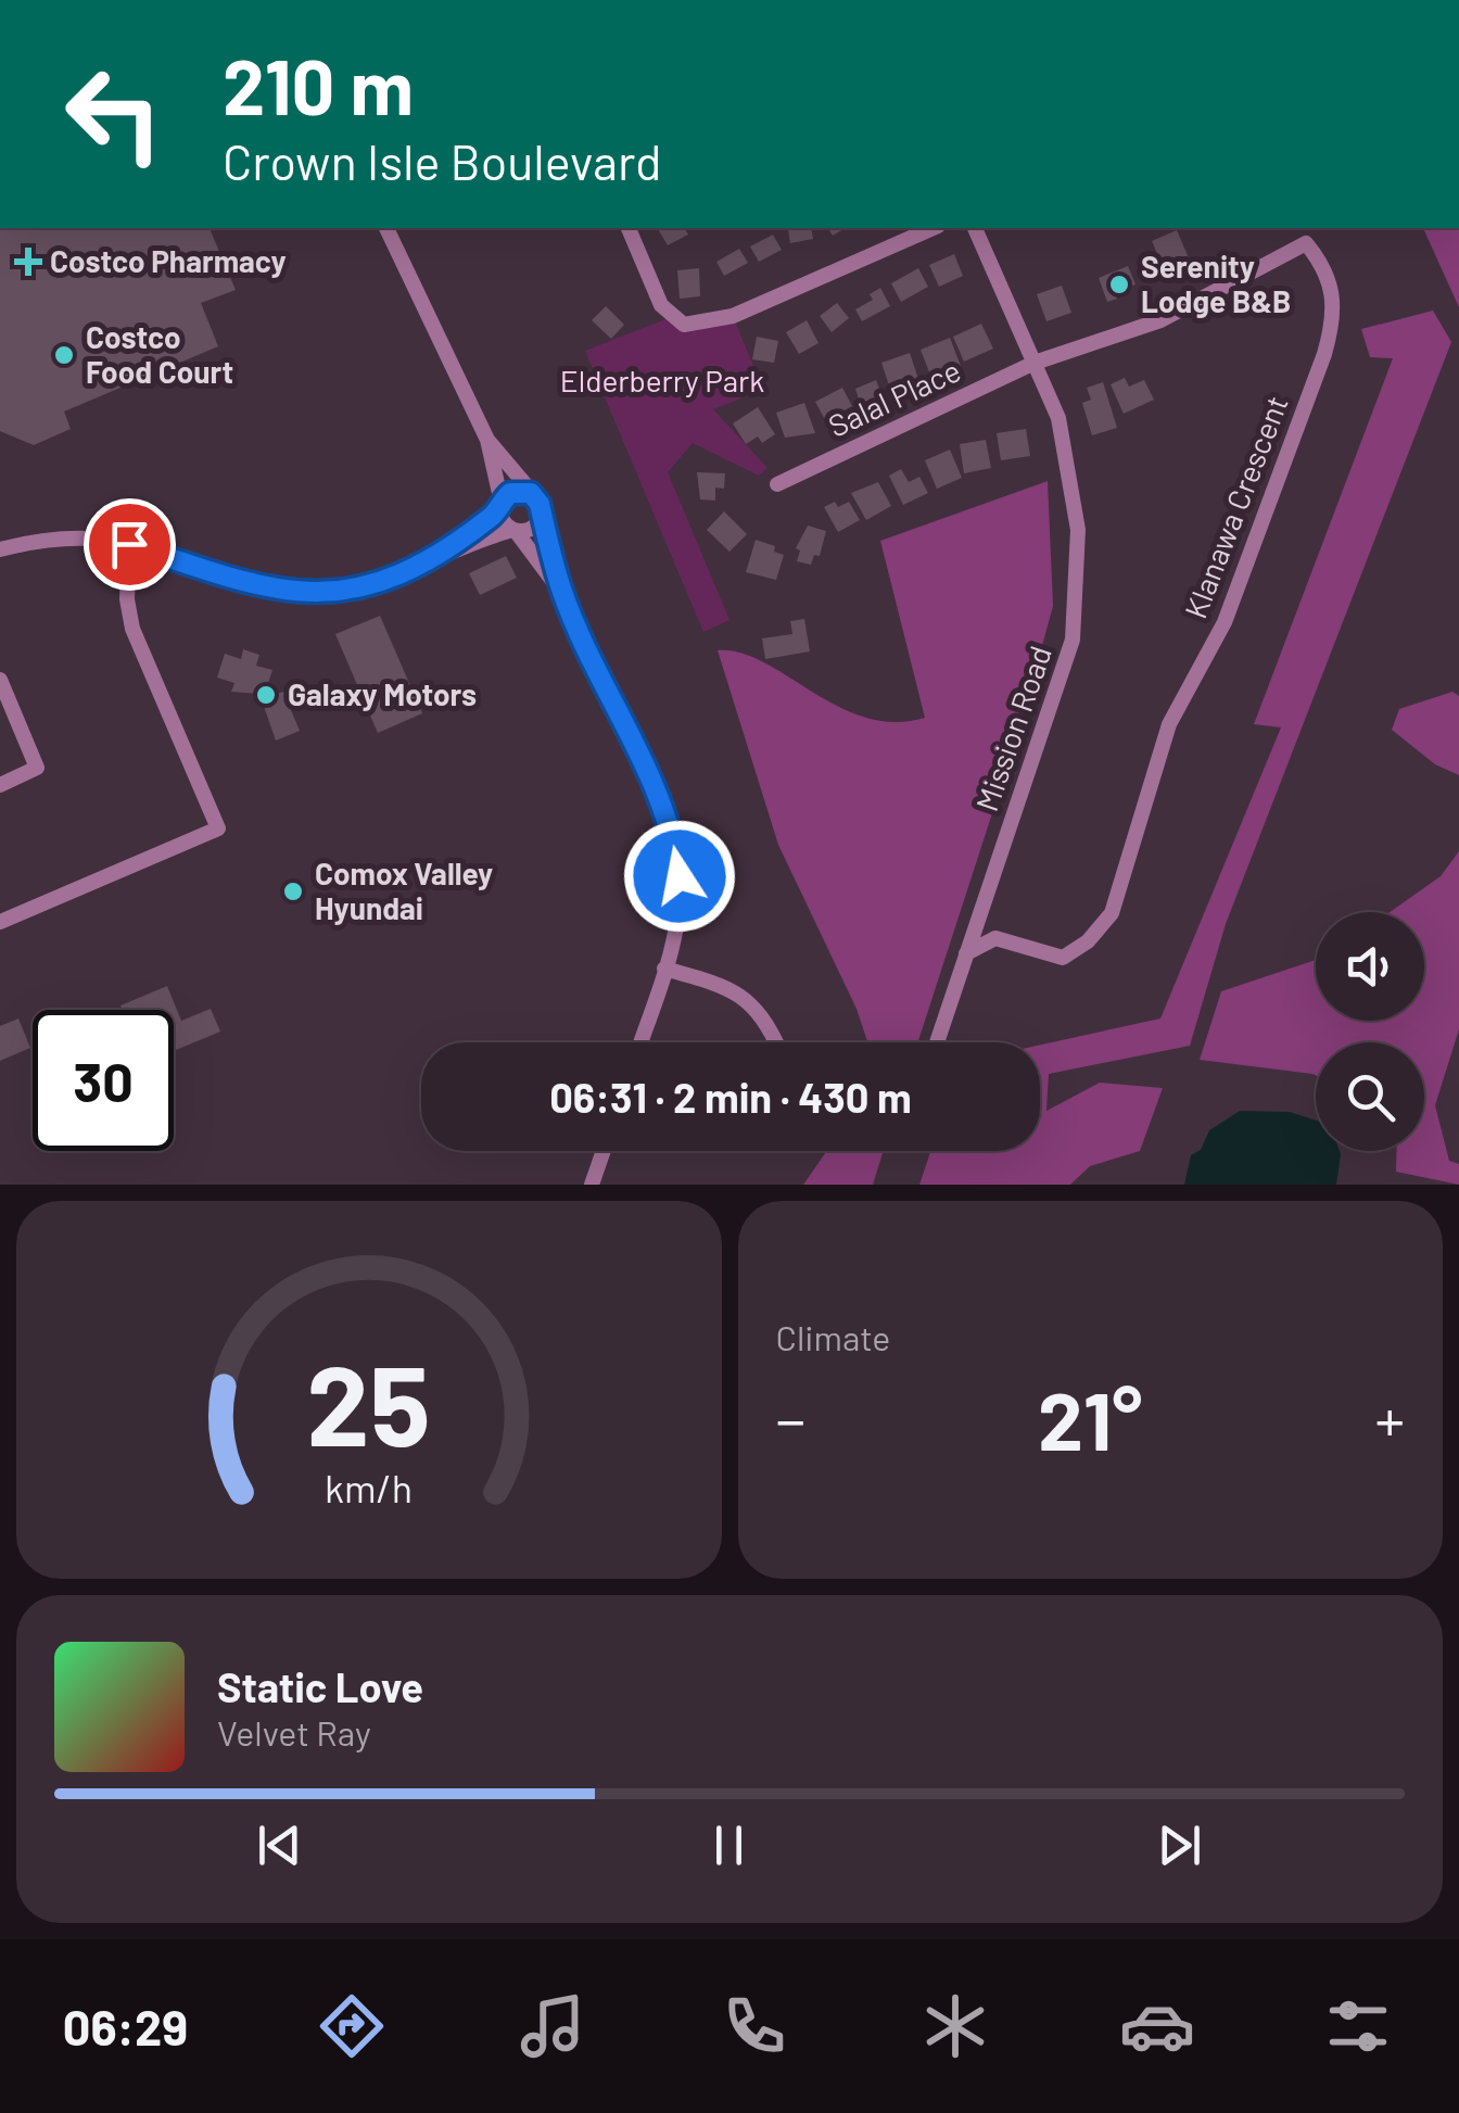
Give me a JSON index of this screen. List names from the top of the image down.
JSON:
{
  "streets": {
    "street": ["Salal Place", "Klanawa Crescent", "Mission Road"]
  },
  "crossings": [
    ["Salal Place", "Klanawa Crescent"],
    ["Salal Place", "Mission Road"],
    ["Klanawa Crescent", "Mission Road"]
  ],
  "parks": ["Elderberry Park"],
  "places": {
    "health": ["Costco Pharmacy"],
    "other": [
      "Serenity Lodge B&B",
      "Costco Food Court",
      "Galaxy Motors",
      "Comox Valley Hyundai"
    ]
  },
  "page": {
    "turn": ["210 m", "Crown Isle Boulevard"],
    "limit": "30",
    "trip": "06:31 · 2 min · 430 m",
    "tile": "Climate",
    "heat": ["−", "21°", "+"],
    "song": ["Static Love", "Velvet Ray"],
    "tabs": "06:29",
    "gauge": ["25", "km/h"]
  }
}
